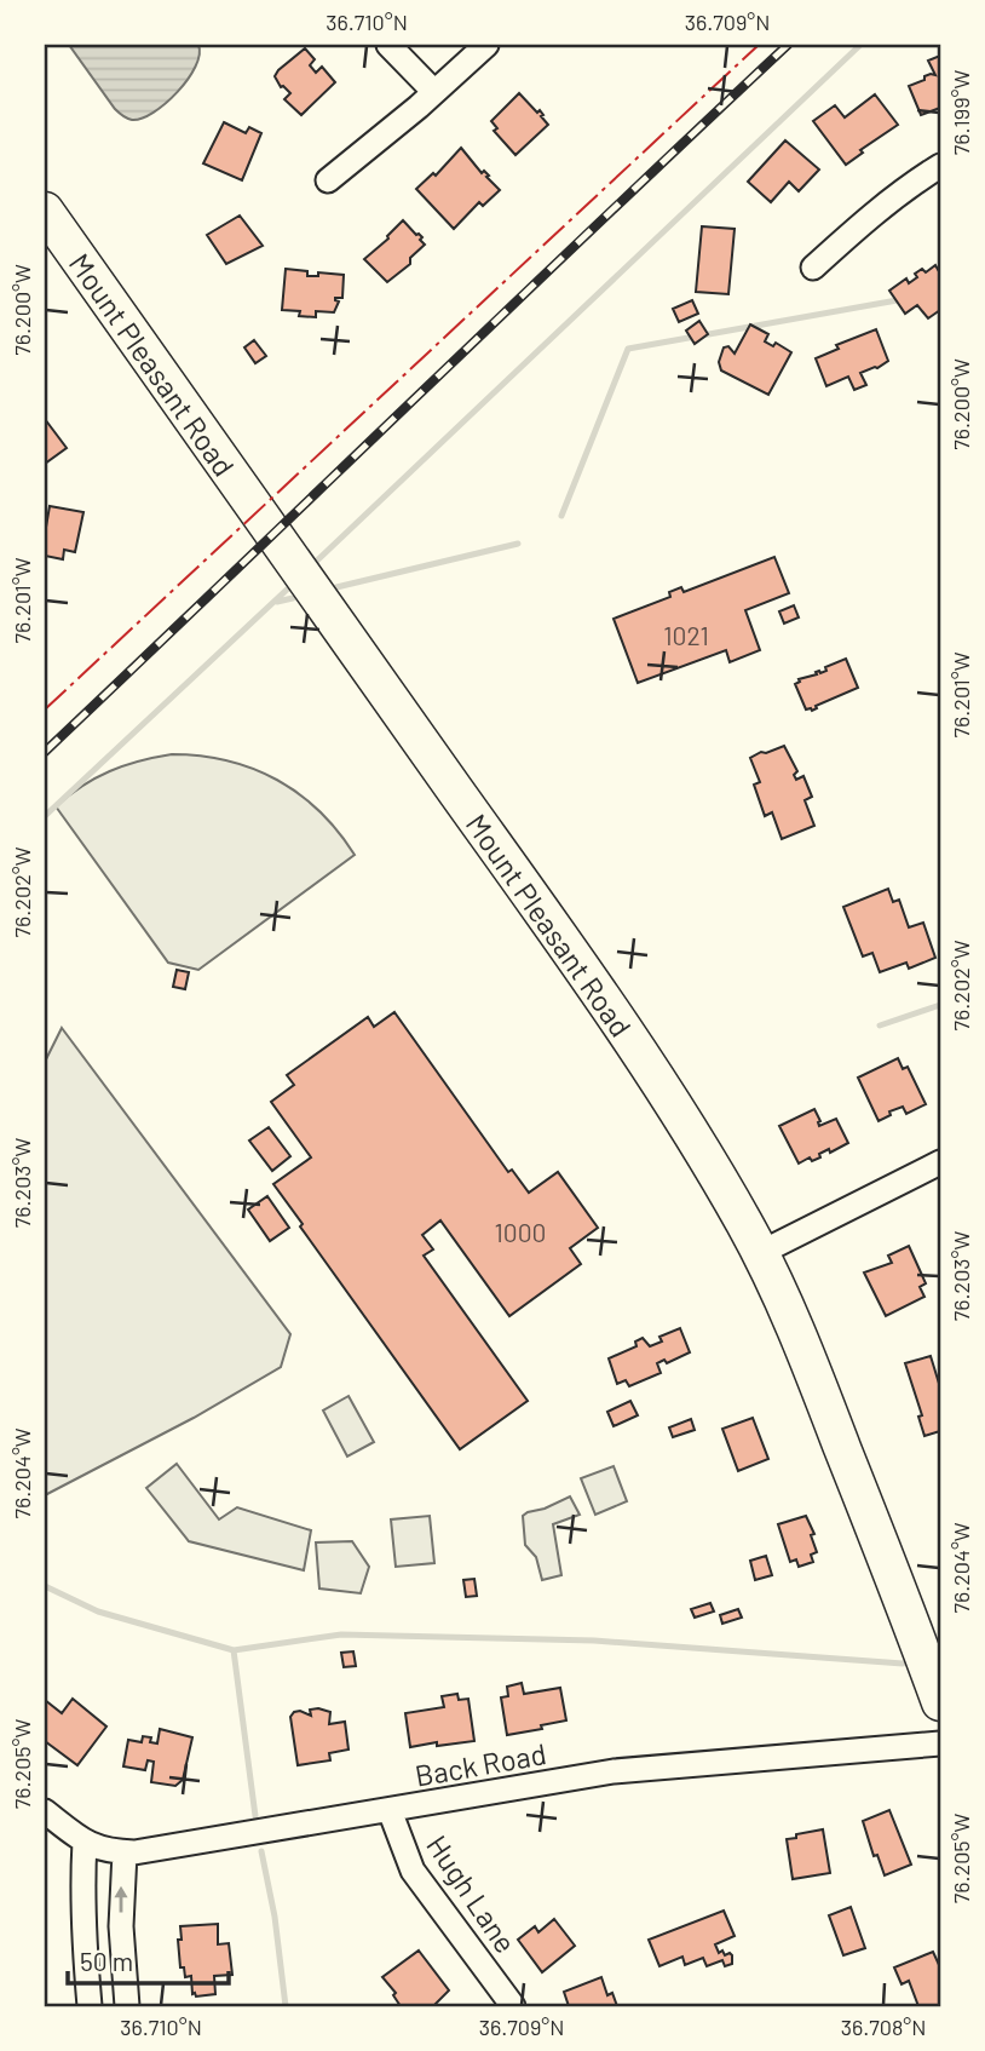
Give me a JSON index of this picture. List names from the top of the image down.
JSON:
{
  "streets": {
    "highway": ["Mount Pleasant Road"],
    "street": ["Back Road", "Hugh Lane"]
  },
  "crossings": [
    ["Back Road", "Hugh Lane"]
  ],
  "house_numbers": ["1021", "1000"],
  "scale_bar": "50 m",
  "coordinates": [
    "36.710°N",
    "36.709°N",
    "76.199°W",
    "76.200°W",
    "76.201°W",
    "76.202°W",
    "76.203°W",
    "76.204°W",
    "76.205°W",
    "36.708°N"
  ]
}
